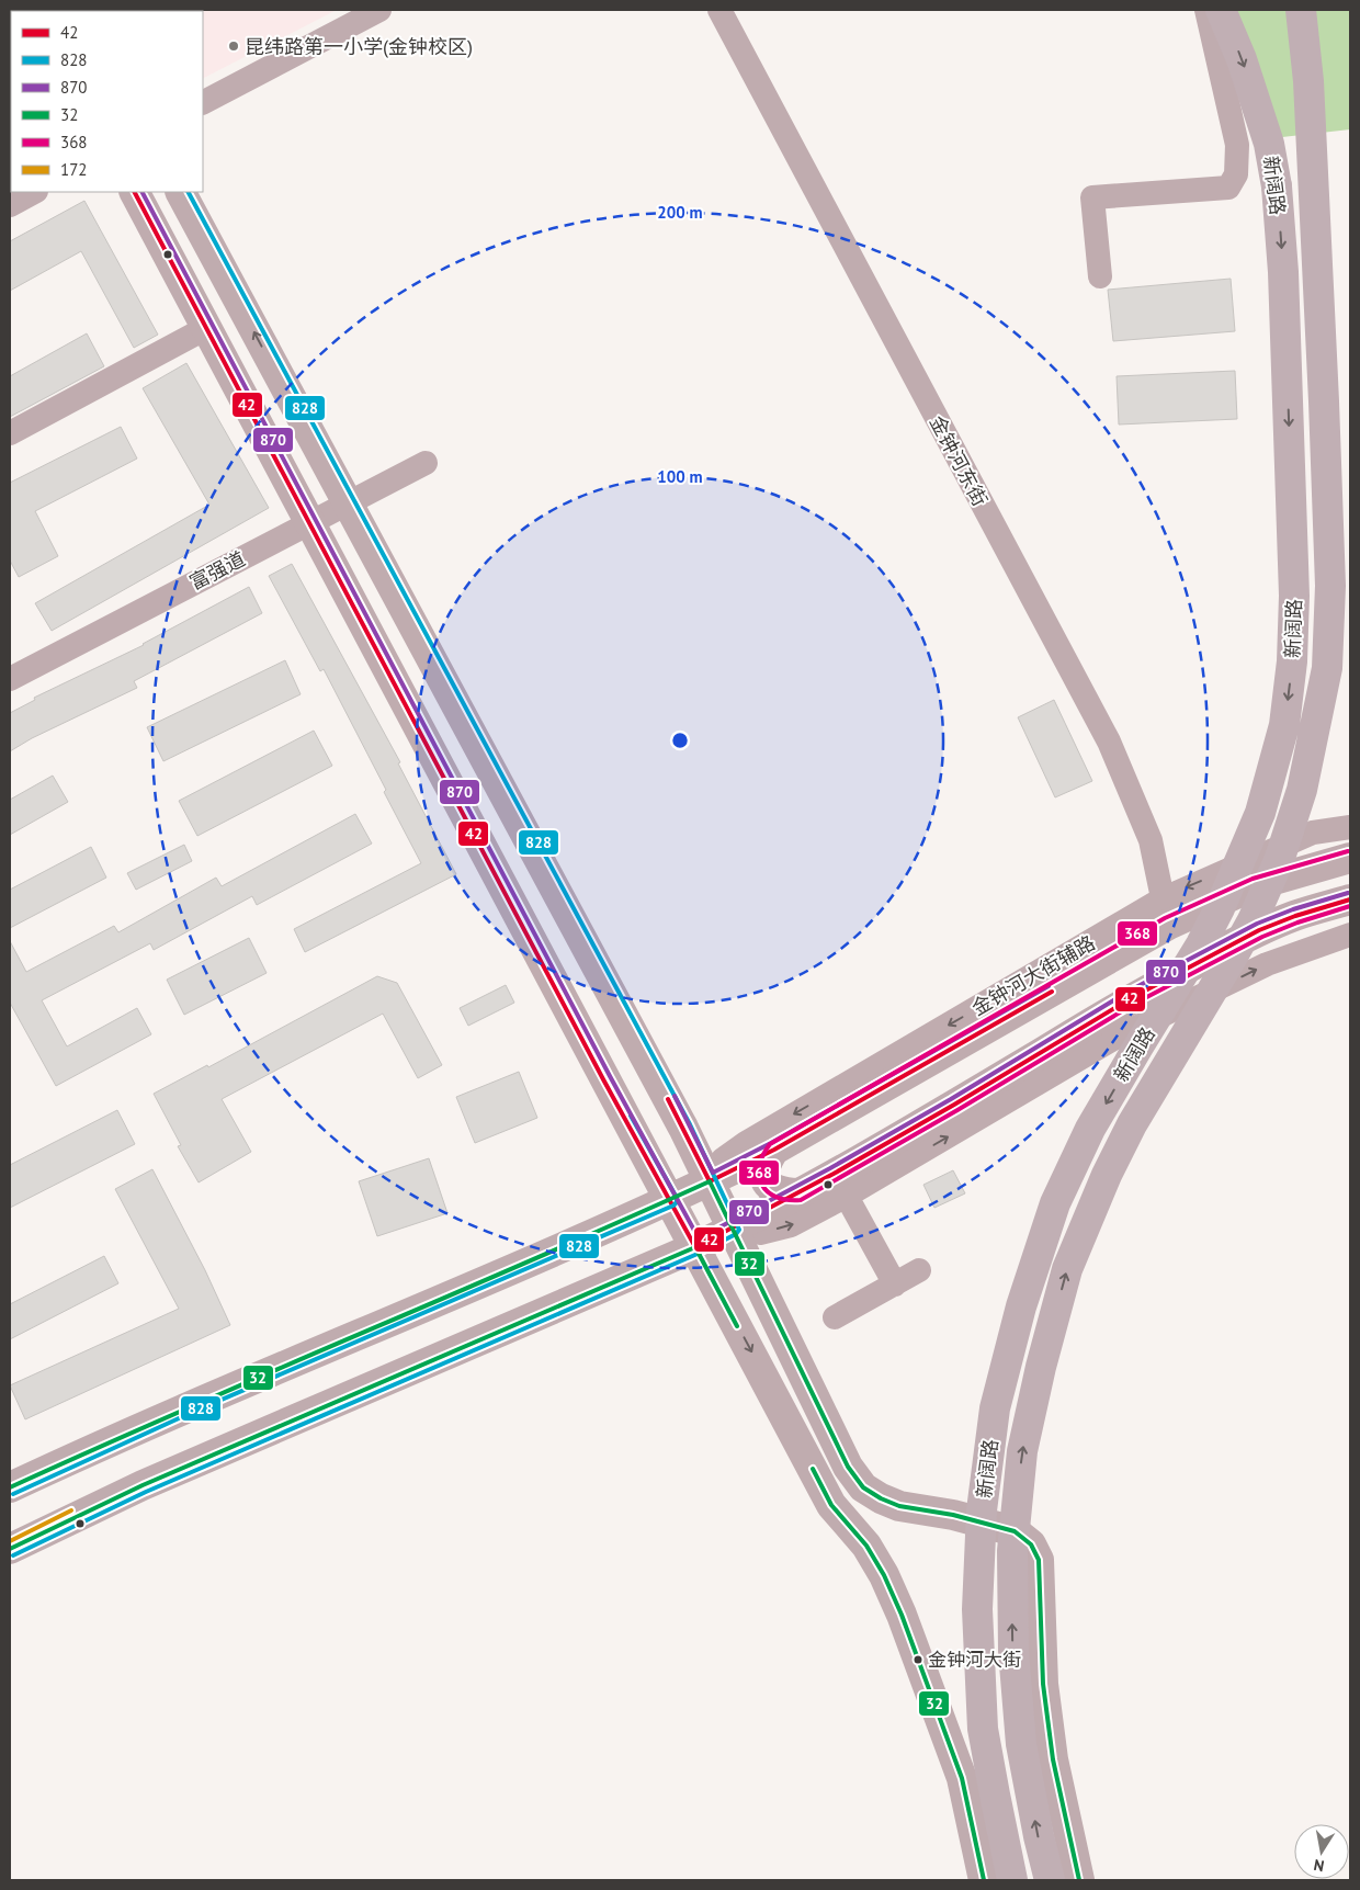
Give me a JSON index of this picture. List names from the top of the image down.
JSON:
{
  "streets": {
    "highway": ["新阔路"],
    "street": ["金钟河东街", "富强道", "金钟河大街辅路"]
  },
  "crossings": [
    ["金钟河东街", "金钟河大街辅路"]
  ],
  "places": ["昆纬路第一小学(金钟校区)", "金钟河大街"],
  "lines": [
    "transit line 42",
    "transit line 828",
    "transit line 870",
    "transit line 368",
    "transit line 32",
    "transit line 172"
  ],
  "legend": [
    "42",
    "828",
    "870",
    "32",
    "368",
    "172"
  ],
  "north": "bottom",
  "rings": ["200 m", "100 m"]
}
